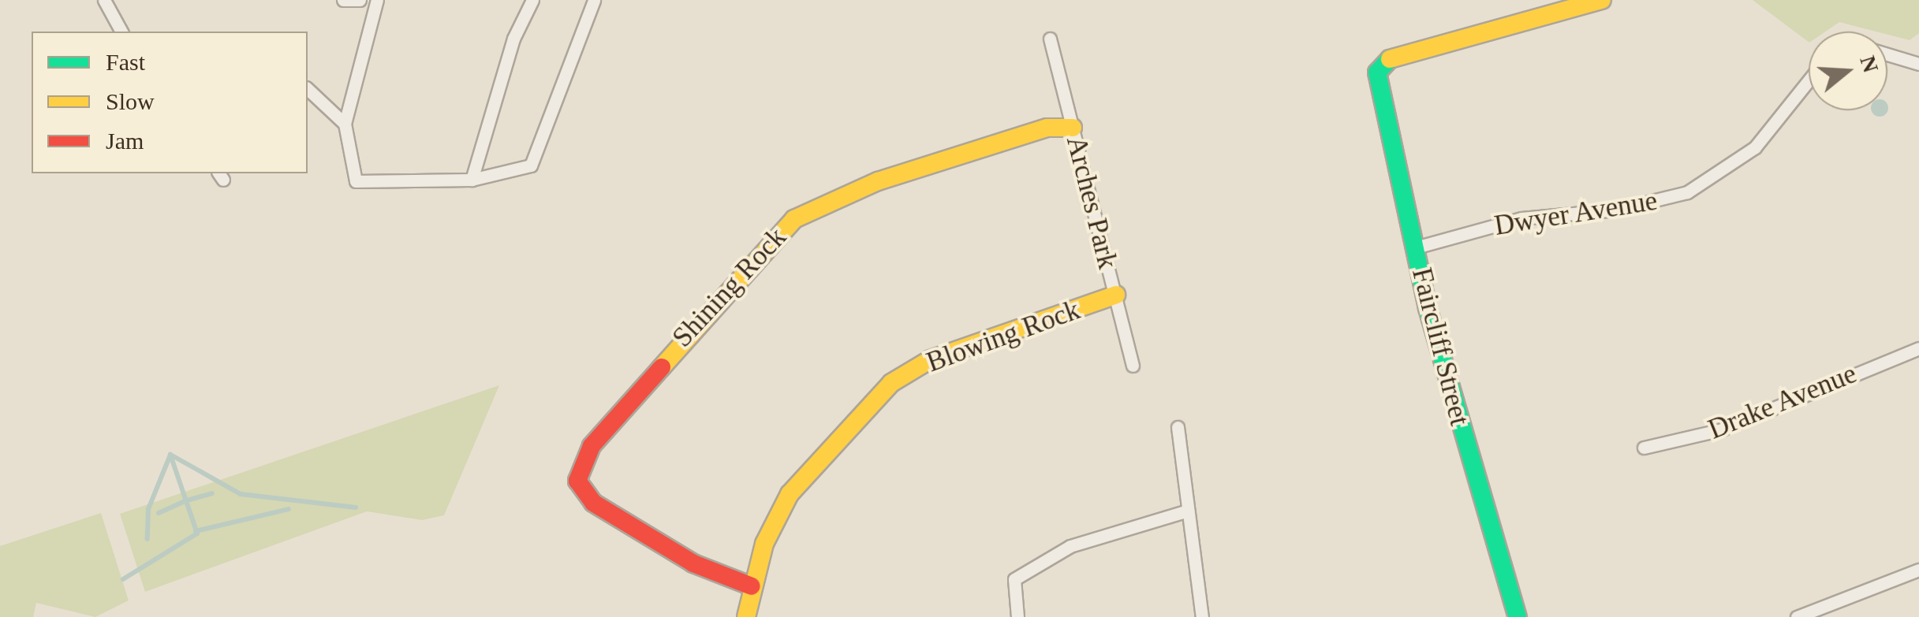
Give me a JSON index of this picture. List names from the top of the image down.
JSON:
{
  "streets": {
    "street": [
      "Arches Park",
      "Dwyer Avenue",
      "Shining Rock",
      "Blowing Rock",
      "Faircliff Street",
      "Drake Avenue"
    ]
  },
  "crossings": [
    ["Arches Park", "Shining Rock"],
    ["Arches Park", "Blowing Rock"],
    ["Dwyer Avenue", "Faircliff Street"],
    ["Shining Rock", "Blowing Rock"]
  ],
  "legend": ["Fast", "Slow", "Jam"],
  "north": "right"
}
